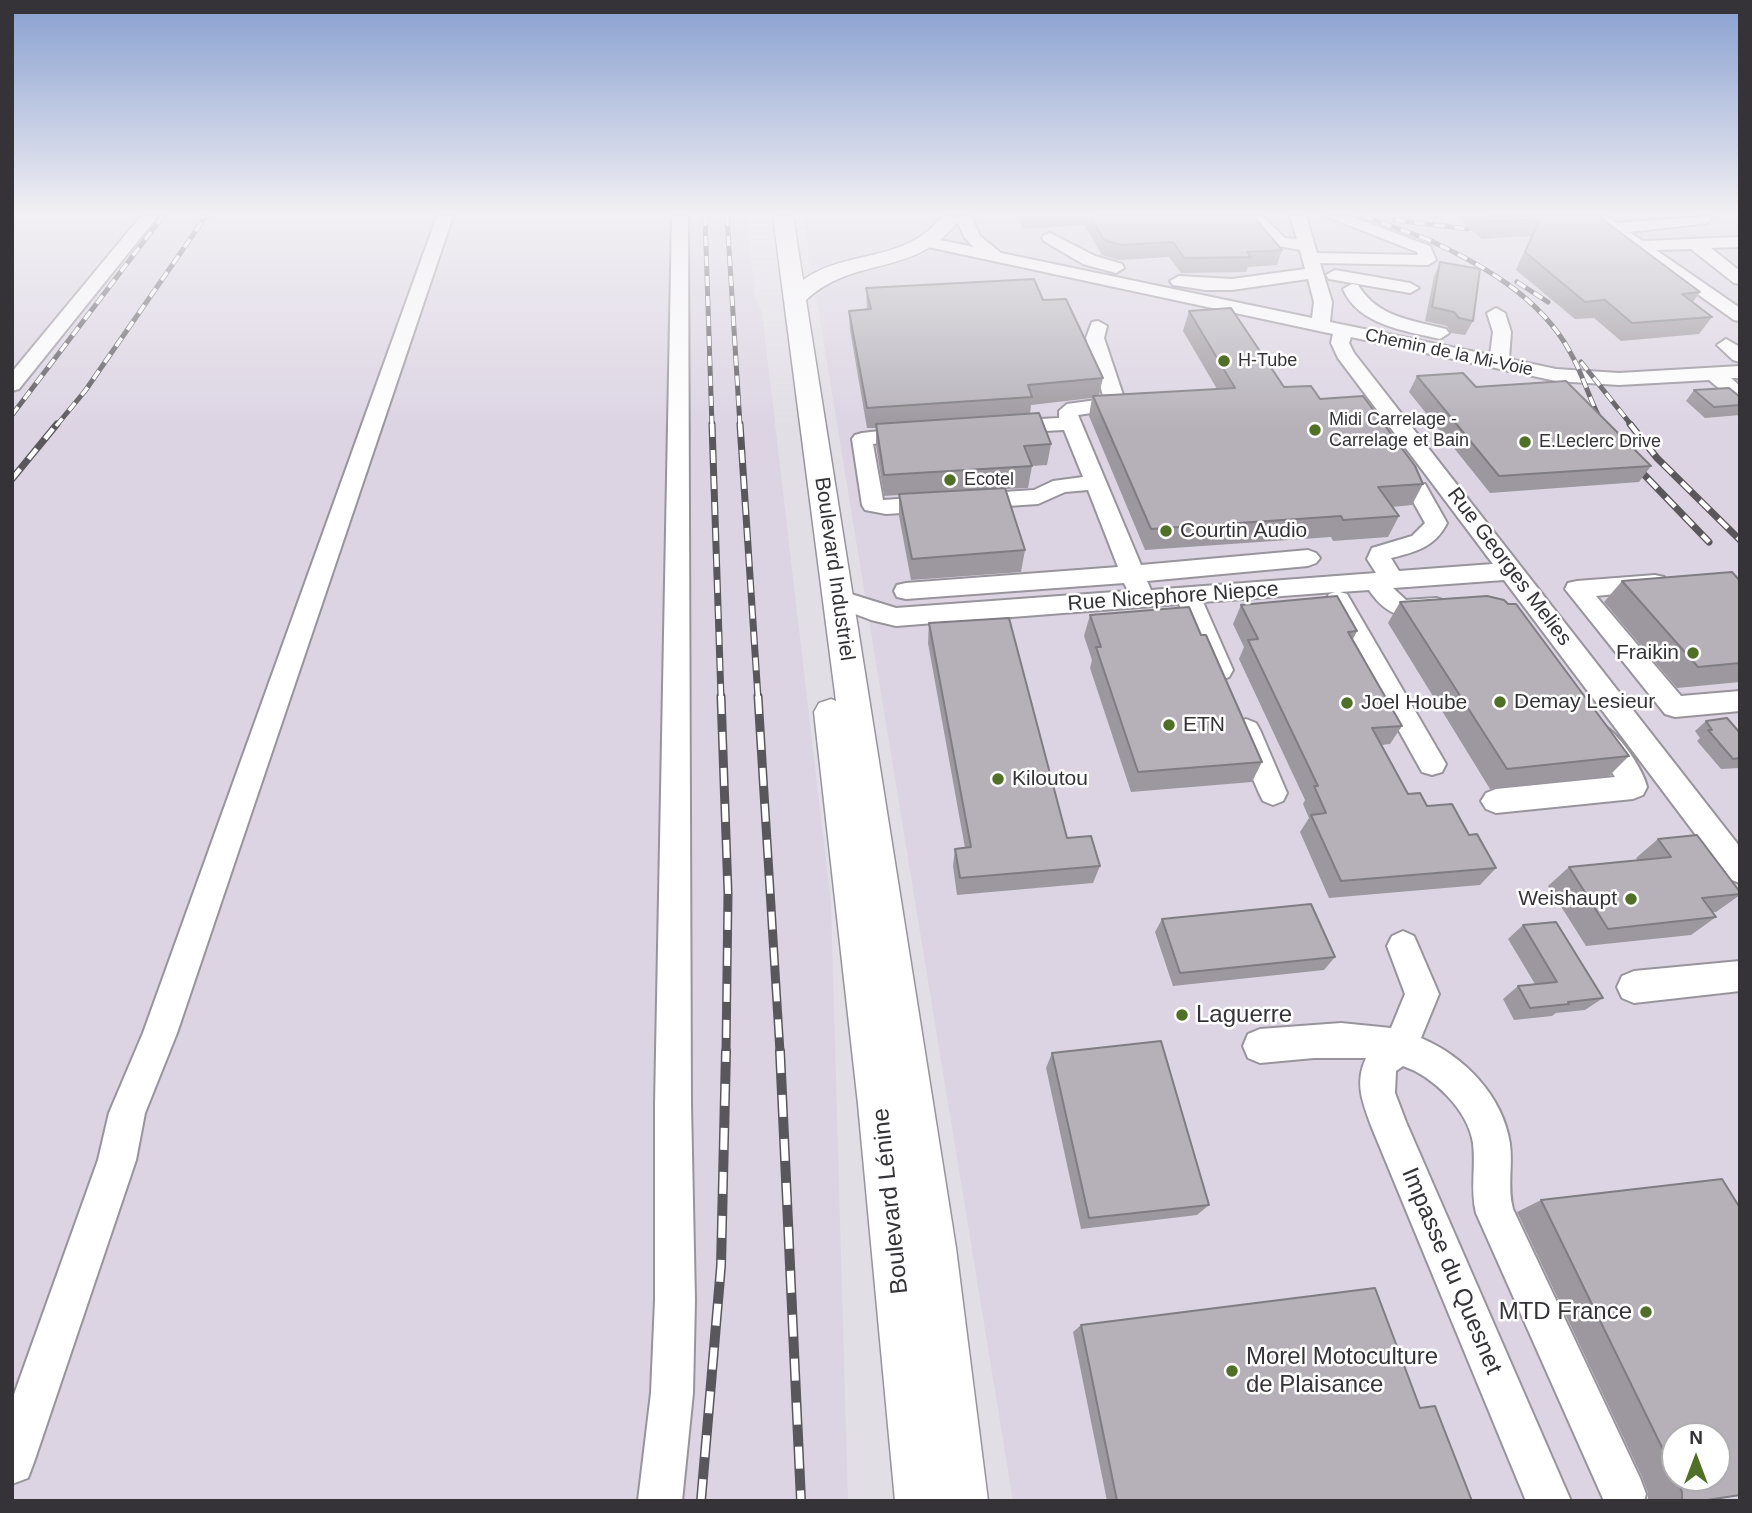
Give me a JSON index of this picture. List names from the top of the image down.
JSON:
{
  "streets": {
    "main road": ["Boulevard Industriel", "Boulevard Lénine"],
    "street": [
      "Chemin de la Mi-Voie",
      "Rue Georges Melies",
      "Rue Nicephore Niepce",
      "Impasse du Quesnet"
    ]
  },
  "crossings": [
    ["Chemin de la Mi-Voie", "Rue Georges Melies"],
    ["Rue Georges Melies", "Rue Nicephore Niepce"],
    ["Boulevard Industriel", "Rue Nicephore Niepce"],
    ["Boulevard Industriel", "Boulevard Lénine"]
  ],
  "places": [
    "H-Tube",
    "Midi Carrelage - Carrelage et Bain",
    "E.Leclerc Drive",
    "Ecotel",
    "Courtin Audio",
    "Fraikin",
    "Demay Lesieur",
    "Joel Hoube",
    "ETN",
    "Kiloutou",
    "Weishaupt",
    "Laguerre",
    "MTD France",
    "Morel Motoculture de Plaisance"
  ],
  "north": "top"
}
